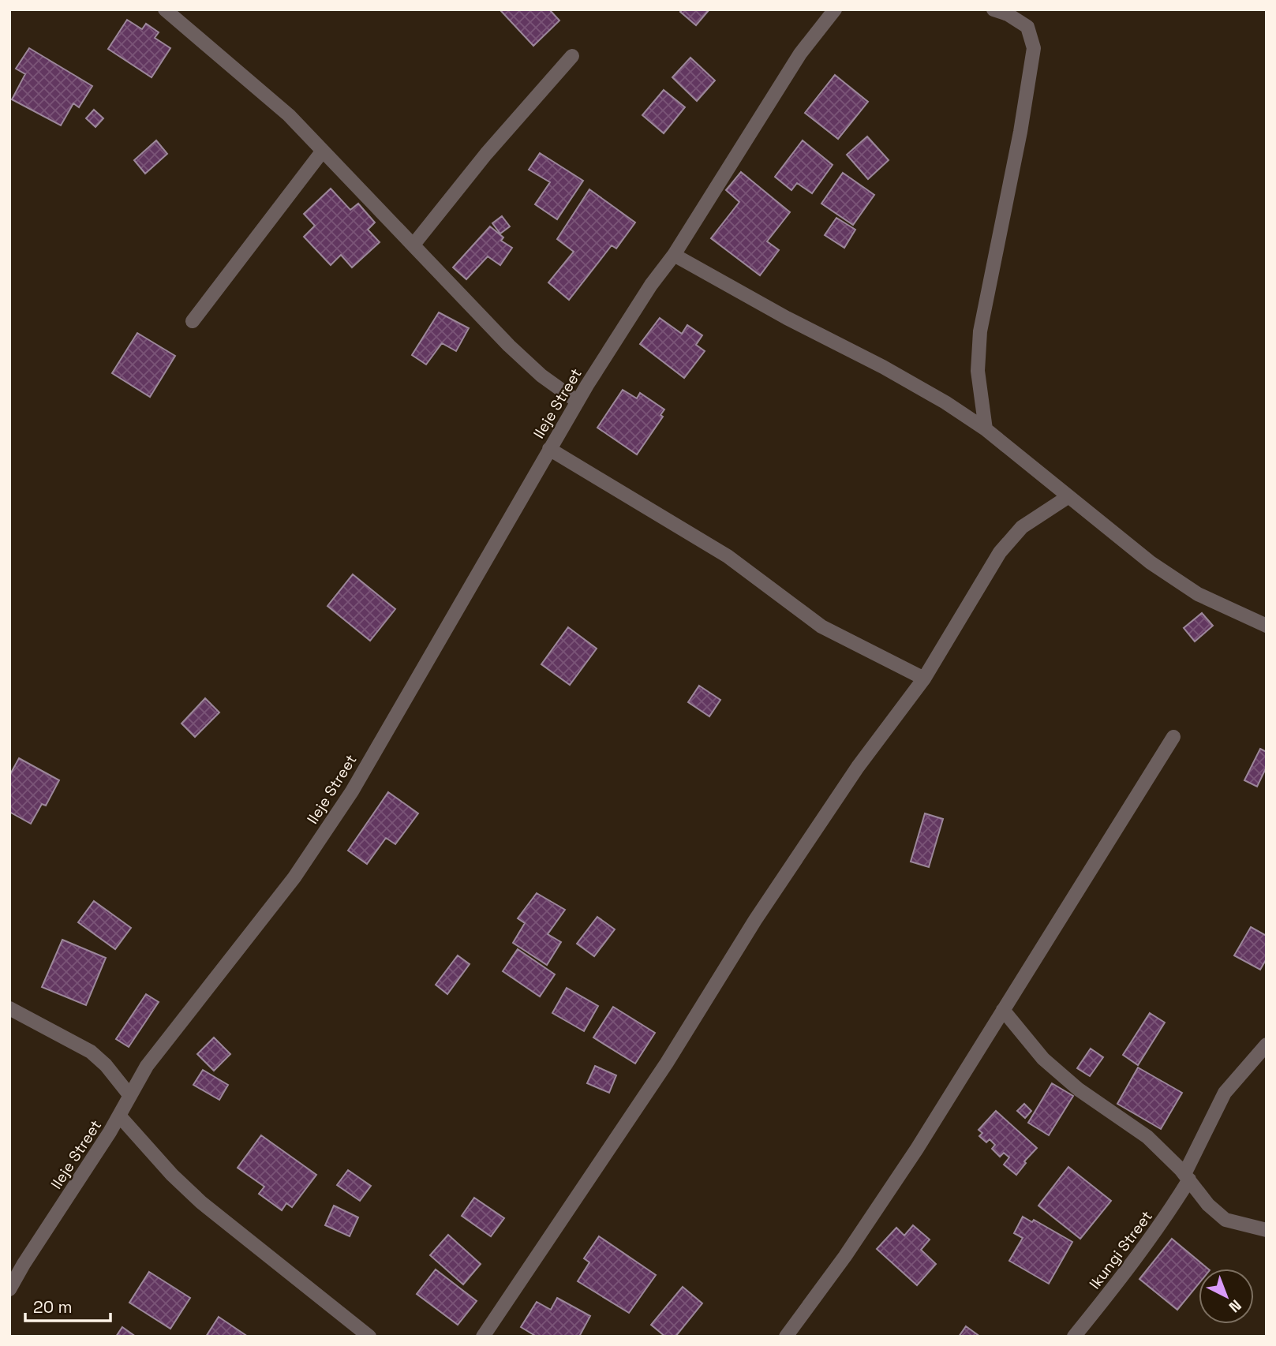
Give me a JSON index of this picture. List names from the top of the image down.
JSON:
{
  "streets": {
    "street": ["Ileje Street", "Ikungi Street"]
  },
  "scale_bar": "20 m",
  "north": "bottom right"
}
